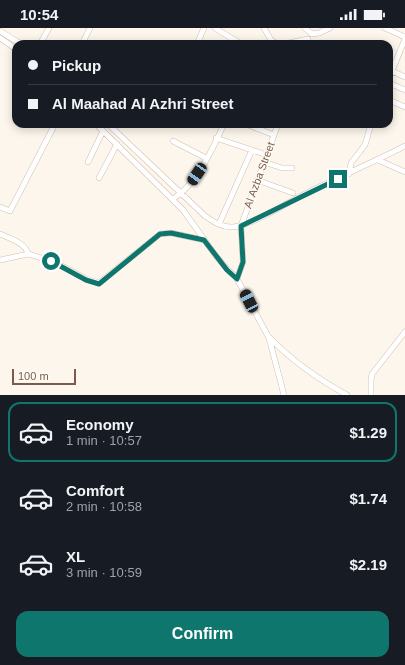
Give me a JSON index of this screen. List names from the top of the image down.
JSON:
{
  "streets": {
    "street": ["Al Azba Street"]
  },
  "scale_bar": "100 m",
  "page": {
    "status": "10:54",
    "banner": ["Pickup", "Al Maahad Al Azhri Street"],
    "scale": "100 m",
    "list": [
      {
        "name": "Economy",
        "note": "1 min · 10:57",
        "value": "$1.29"
      },
      {
        "name": "Comfort",
        "note": "2 min · 10:58",
        "value": "$1.74"
      },
      {
        "name": "XL",
        "note": "3 min · 10:59",
        "value": "$2.19"
      }
    ],
    "buttons": "Confirm"
  }
}
